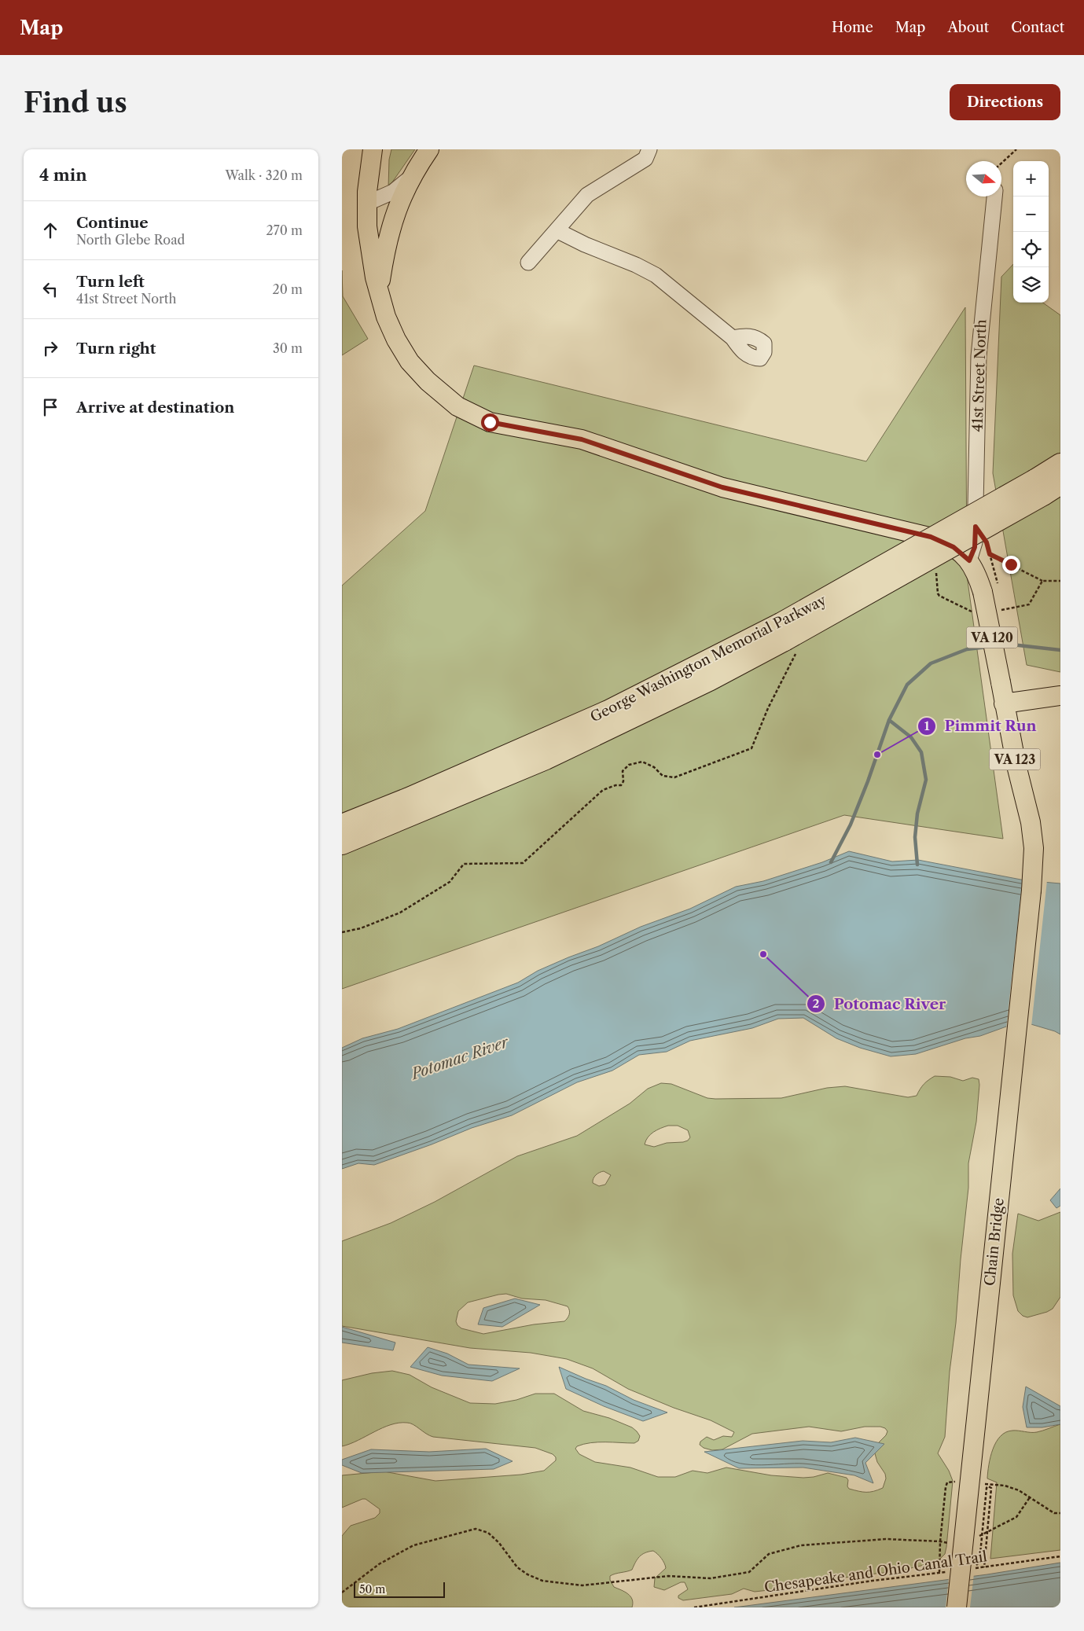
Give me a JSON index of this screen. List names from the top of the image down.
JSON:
{
  "streets": {
    "highway": ["George Washington Memorial Parkway"],
    "main road": ["VA 120", "VA 123", "Chain Bridge"],
    "street": ["41st Street North"],
    "path": ["Chesapeake and Ohio Canal Trail"]
  },
  "crossings": [
    ["41st Street North", "VA 120"],
    ["VA 120", "Chain Bridge"]
  ],
  "water": ["Potomac River"],
  "places": ["Pimmit Run", "Potomac River"],
  "scale_bar": "50 m",
  "north": "right",
  "page": {
    "header": "Map",
    "nav": [
      "Home",
      "Map",
      "About",
      "Contact"
    ],
    "buttons": "Directions",
    "title": "Find us",
    "heading": ["4 min", "Walk · 320 m"],
    "map_buttons": ["+", "−"],
    "list": [
      ["Continue", "North Glebe Road", "270 m"],
      ["Turn left", "41st Street North", "20 m"],
      ["Turn right", "30 m"],
      "Arrive at destination"
    ],
    "scale": "50 m"
  }
}
